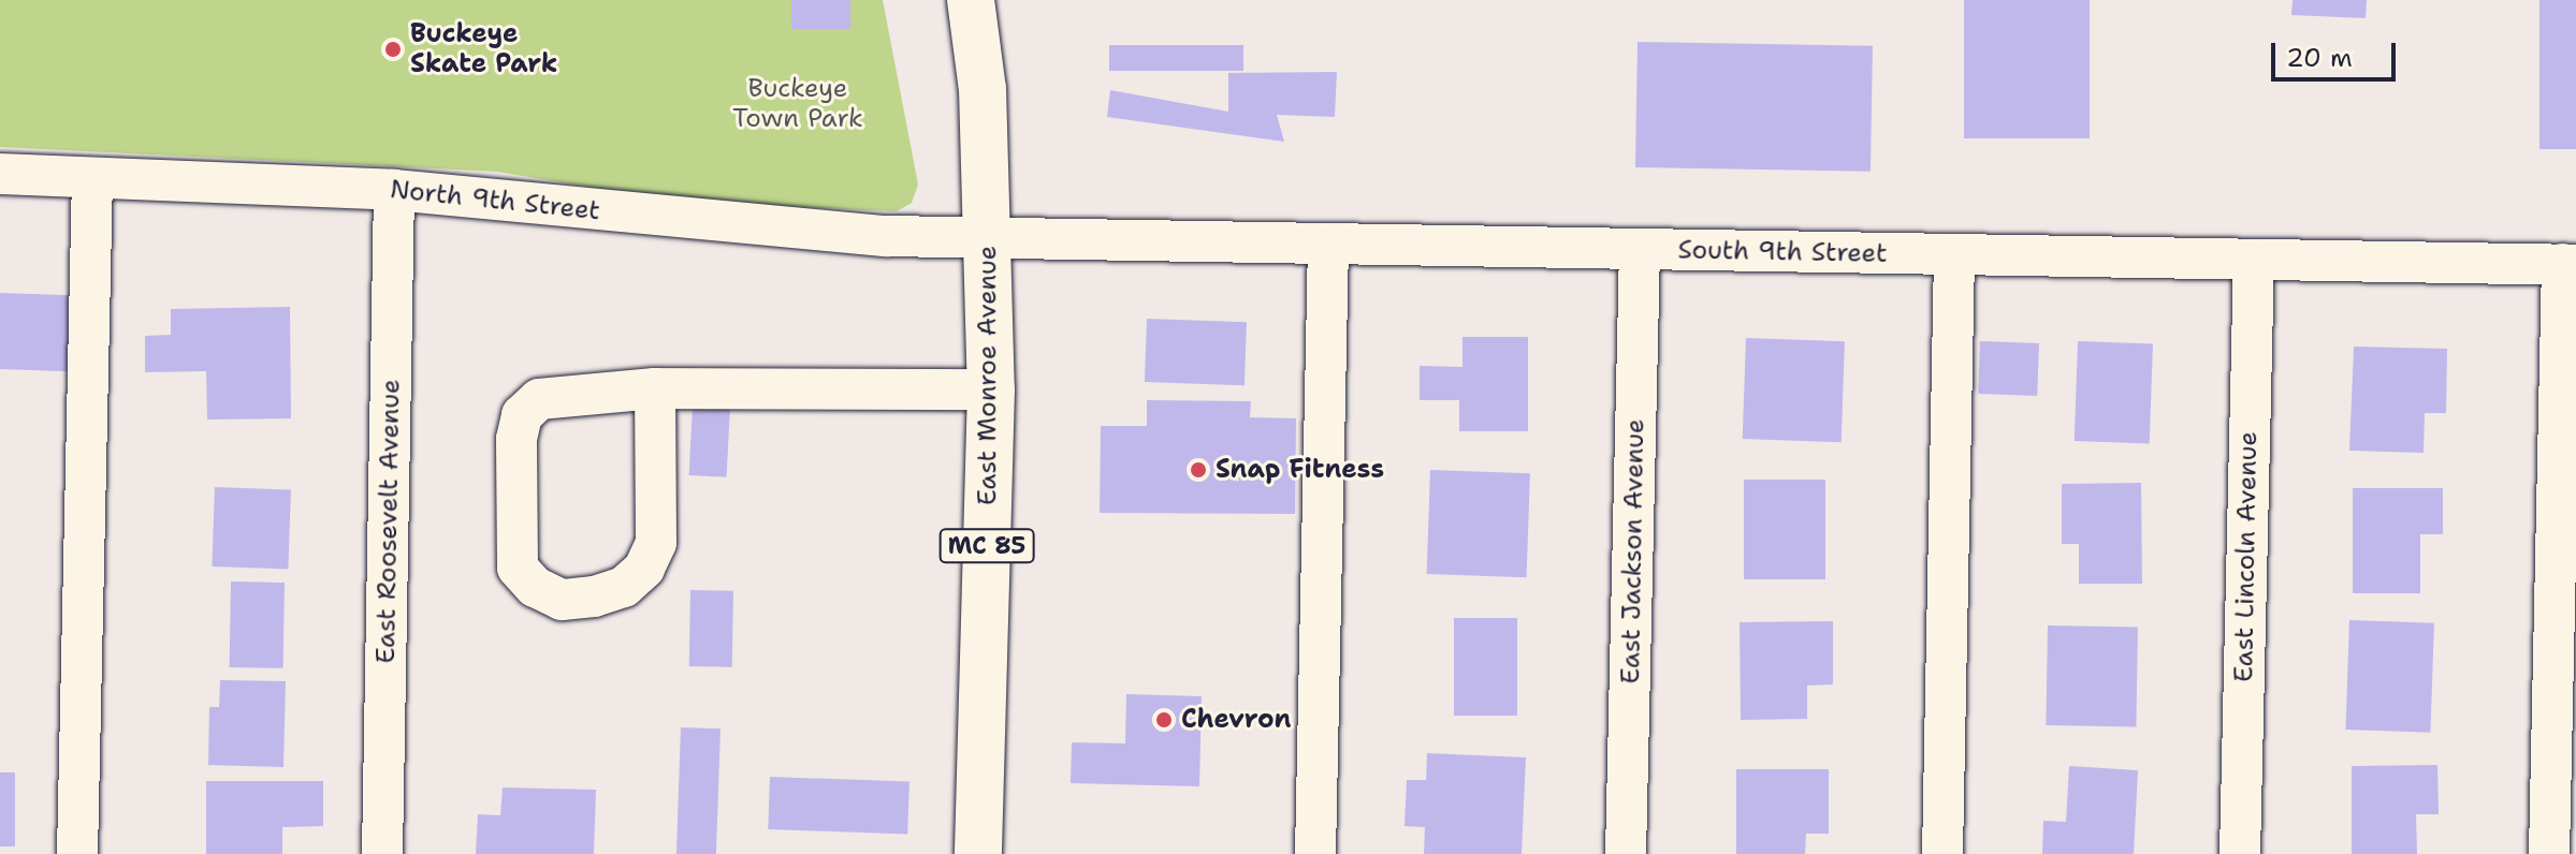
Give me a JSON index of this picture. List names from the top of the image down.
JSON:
{
  "streets": {
    "main road": ["East Monroe Avenue", "MC 85"],
    "street": [
      "North 9th Street",
      "South 9th Street",
      "East Roosevelt Avenue",
      "East Jackson Avenue",
      "East Lincoln Avenue"
    ]
  },
  "crossings": [
    ["North 9th Street", "South 9th Street"],
    ["North 9th Street", "East Monroe Avenue"],
    ["North 9th Street", "East Roosevelt Avenue"],
    ["South 9th Street", "East Monroe Avenue"],
    ["South 9th Street", "East Jackson Avenue"],
    ["South 9th Street", "East Lincoln Avenue"]
  ],
  "parks": ["Buckeye Town Park"],
  "places": ["Buckeye Skate Park", "Snap Fitness", "Chevron"],
  "scale_bar": "20 m"
}
